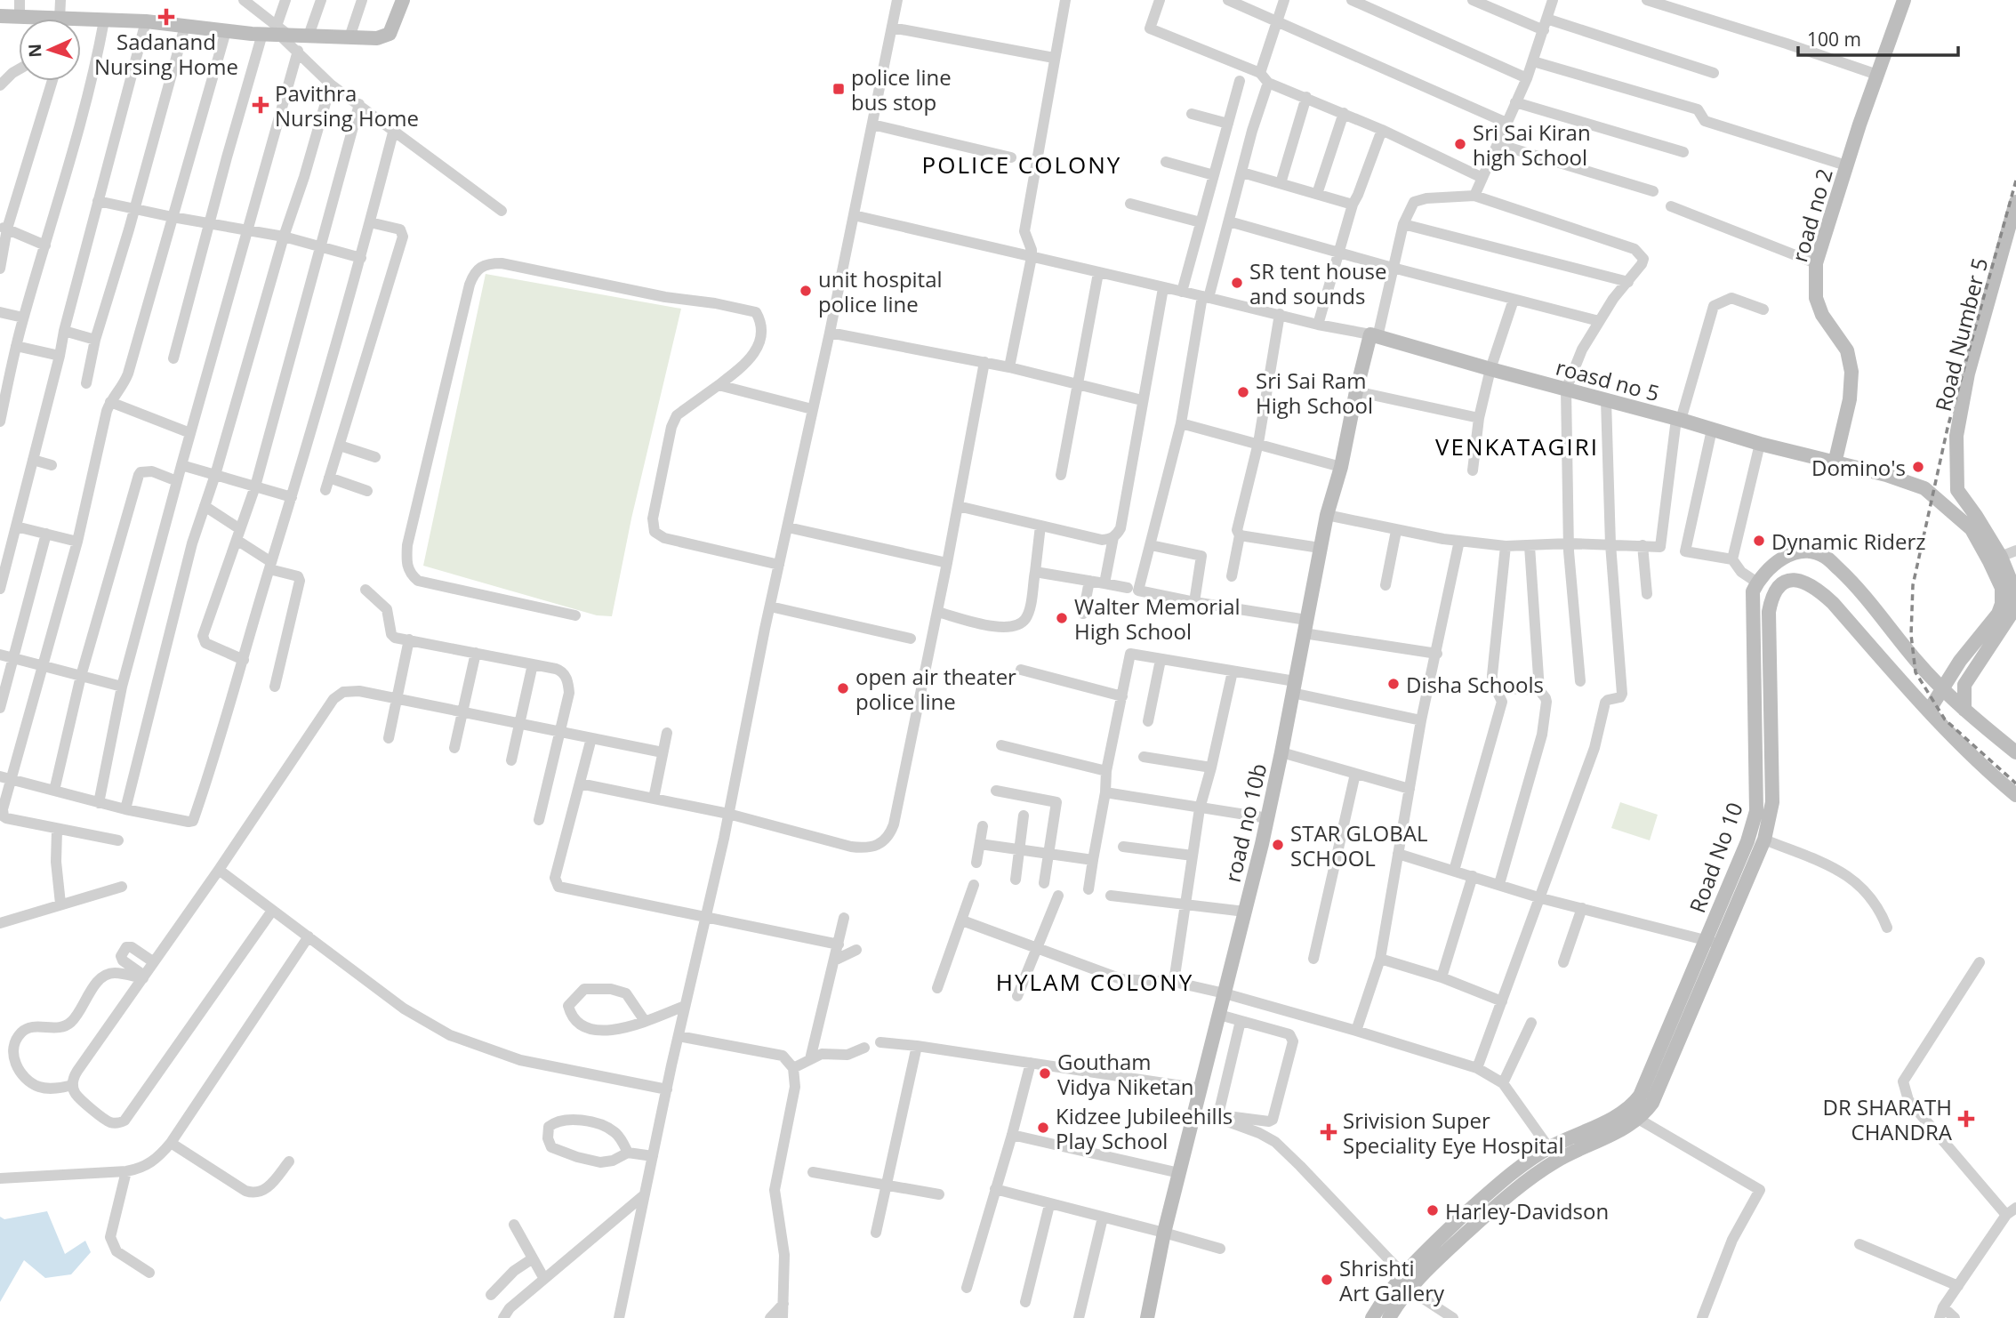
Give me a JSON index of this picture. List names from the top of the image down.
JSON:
{
  "streets": {
    "main road": [
      "road no 2",
      "Road Number 5",
      "roasd no 5",
      "road no 10b",
      "Road No 10"
    ]
  },
  "crossings": [
    ["road no 2", "roasd no 5"],
    ["roasd no 5", "road no 10b"]
  ],
  "districts": ["POLICE COLONY", "VENKATAGIRI", "HYLAM COLONY"],
  "places": {
    "health": [
      "Sadanand Nursing Home",
      "Pavithra Nursing Home",
      "DR SHARATH CHANDRA",
      "Srivision Super Speciality Eye Hospital"
    ],
    "transit": ["police line bus stop"],
    "other": [
      "Sri Sai Kiran high School",
      "SR tent house and sounds",
      "unit hospital police line",
      "Sri Sai Ram High School",
      "Domino's",
      "Dynamic Riderz",
      "Walter Memorial High School",
      "Disha Schools",
      "open air theater police line",
      "STAR GLOBAL SCHOOL",
      "Goutham Vidya Niketan",
      "Kidzee Jubileehills Play School",
      "Harley-Davidson",
      "Shrishti Art Gallery"
    ]
  },
  "scale_bar": "100 m",
  "north": "left"
}
